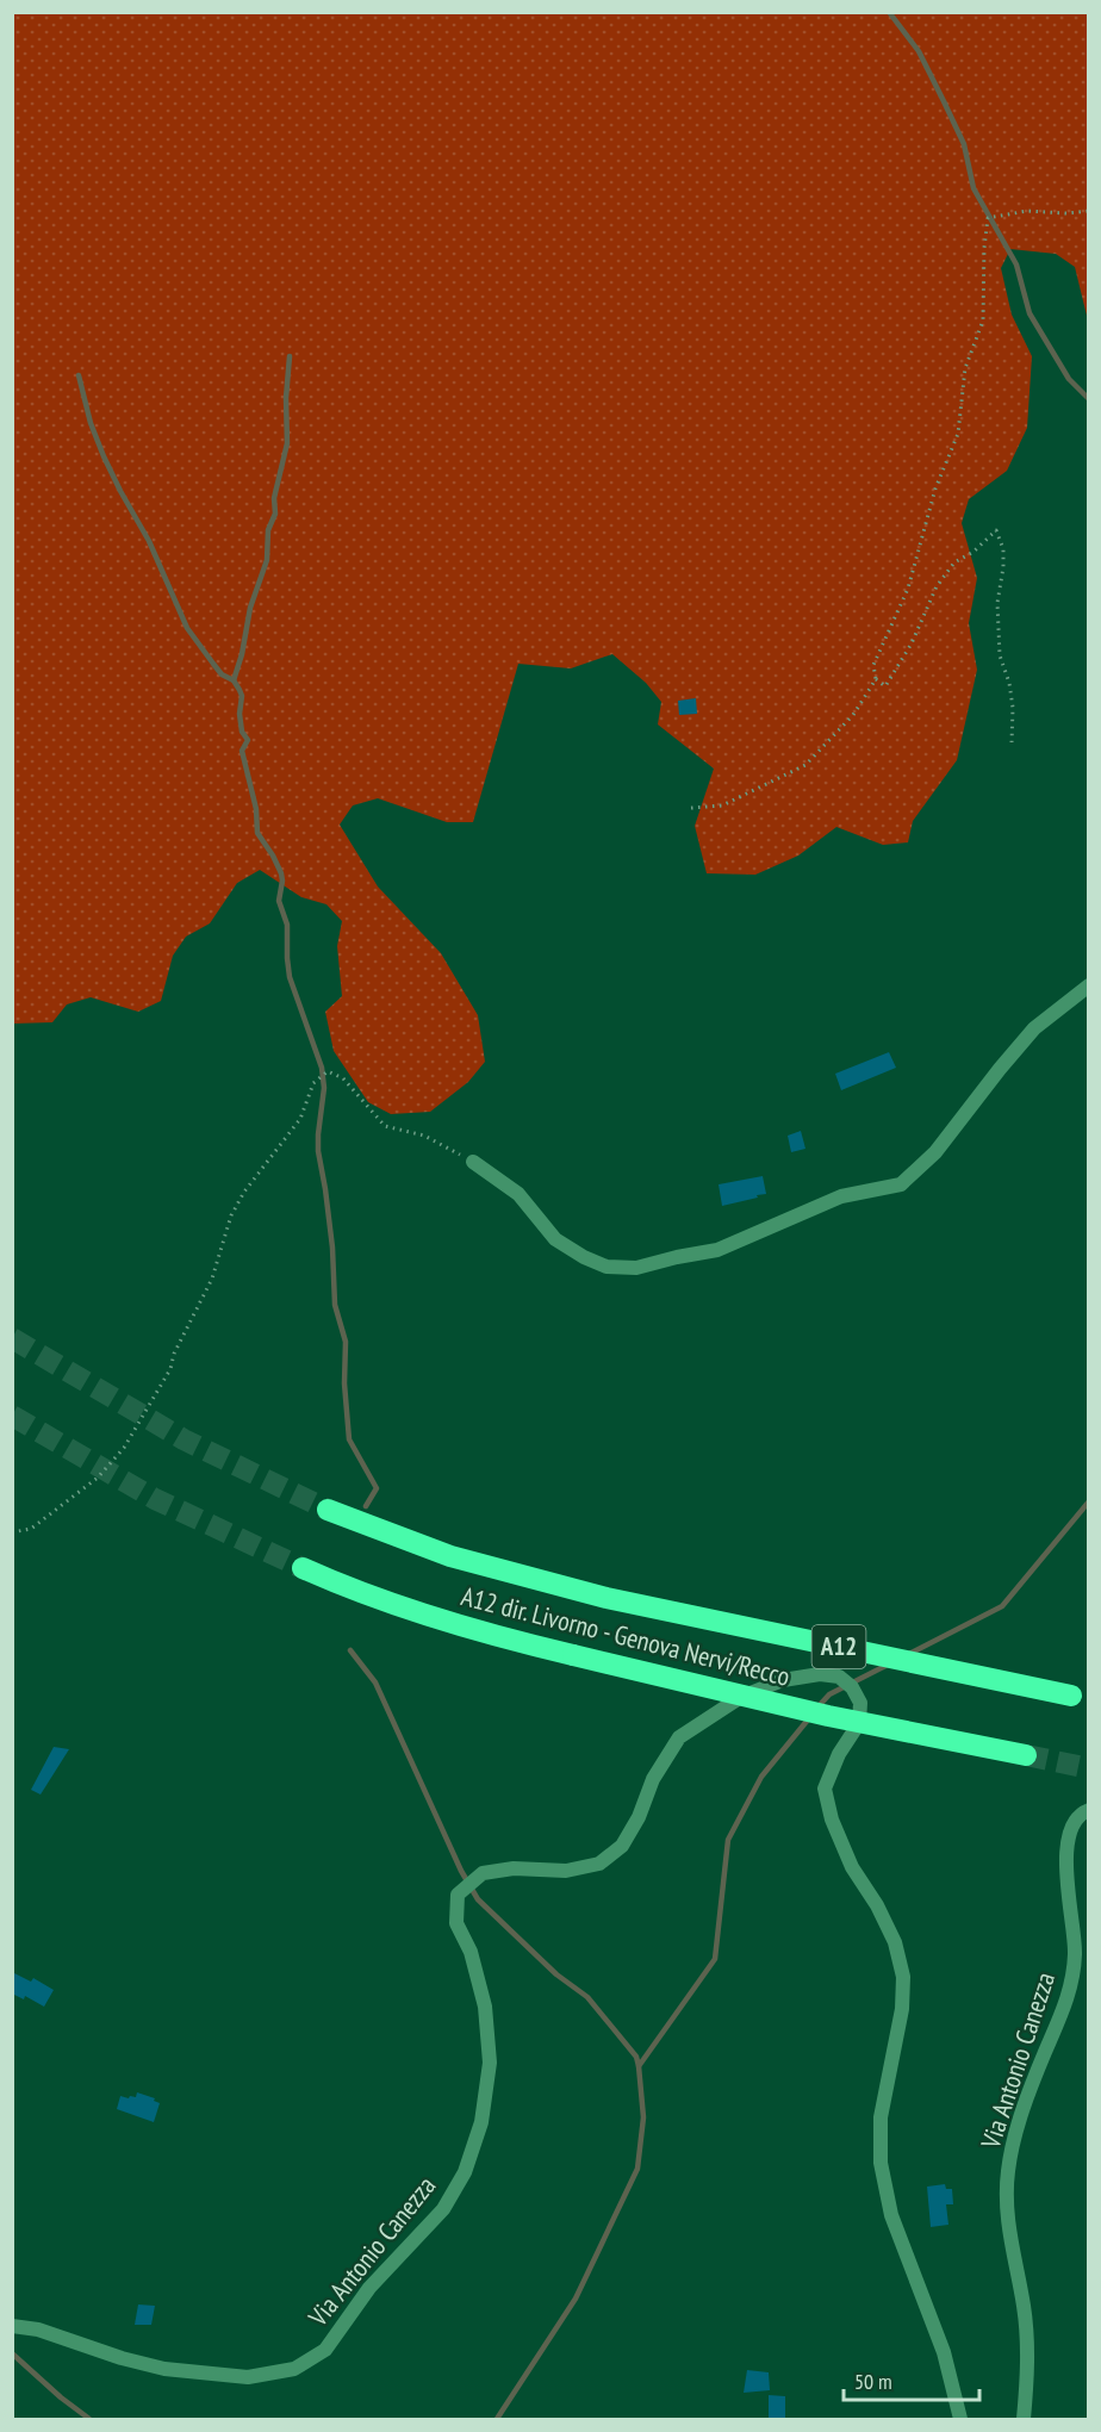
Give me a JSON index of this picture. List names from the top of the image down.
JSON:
{
  "streets": {
    "highway": ["A12 dir. Livorno - Genova Nervi/Recco", "A12"],
    "street": ["Via Antonio Canezza"]
  },
  "scale_bar": "50 m"
}
